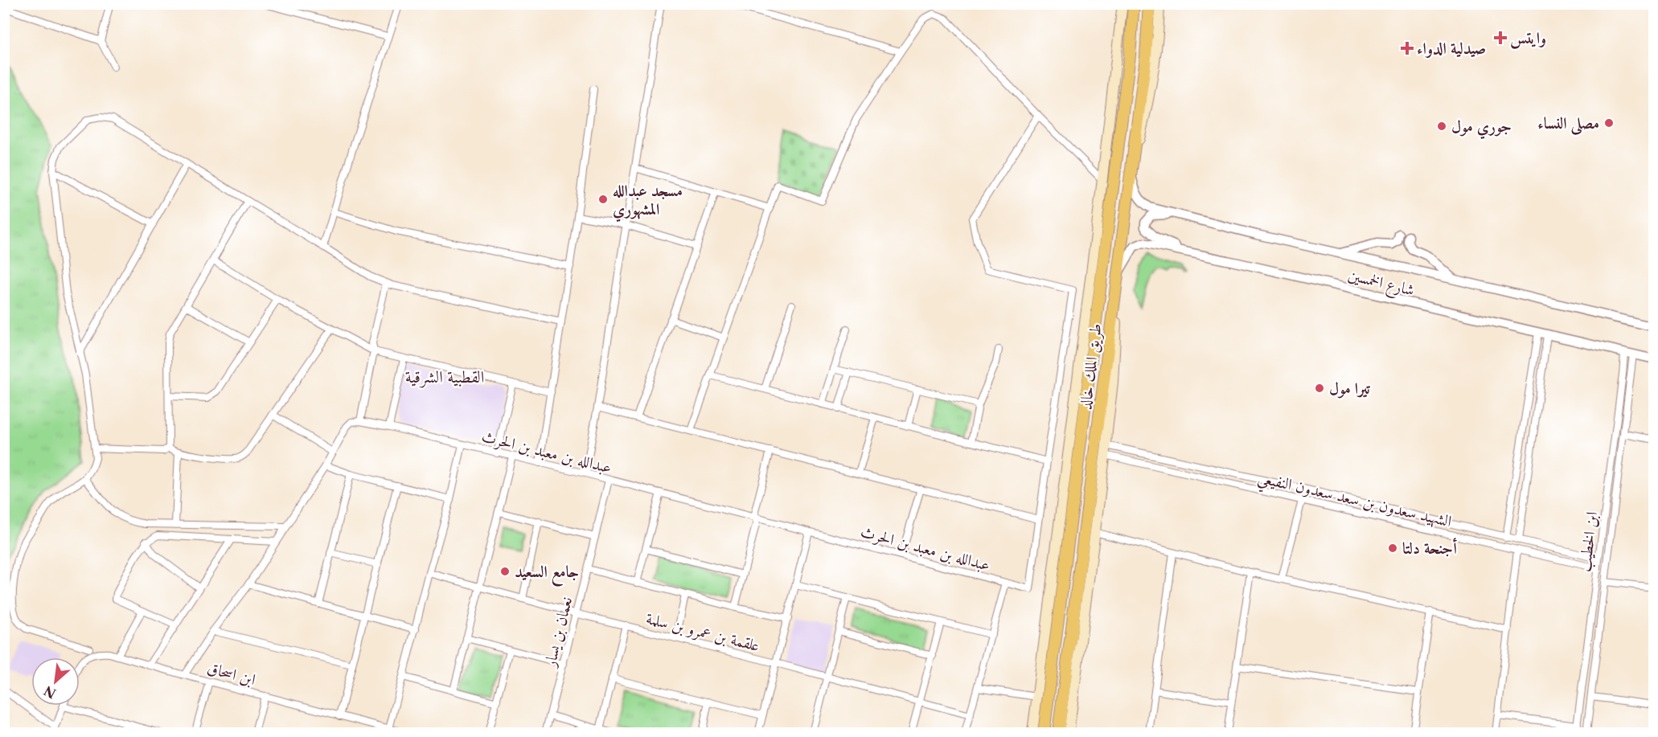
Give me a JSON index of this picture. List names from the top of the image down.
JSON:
{
  "streets": {
    "main road": ["طريق الملك خالد"],
    "street": [
      "شارع الخمسين",
      "عبدالله بن معبد بن الحرث",
      "الشهيد سعدون بن سعد سعدون النفيعي",
      "ابن الخطيب",
      "نعمان بن يسار",
      "علقمة بن عمرو بن سلمة",
      "ابن اسحاق"
    ]
  },
  "crossings": [
    ["شارع الخمسين", "طريق الملك خالد"],
    ["شارع الخمسين", "ابن الخطيب"],
    ["عبدالله بن معبد بن الحرث", "نعمان بن يسار"],
    ["الشهيد سعدون بن سعد سعدون النفيعي", "ابن الخطيب"],
    ["نعمان بن يسار", "علقمة بن عمرو بن سلمة"]
  ],
  "districts": ["القطبية الشرقية"],
  "places": {
    "health": ["وايتس", "صيدلية الدواء"],
    "other": [
      "مصلى النساء",
      "جوري مول",
      "مسجد عبدالله المشهوري",
      "تيرا مول",
      "أجنحة دلتا",
      "جامع السعيد"
    ]
  },
  "north": "bottom left"
}
